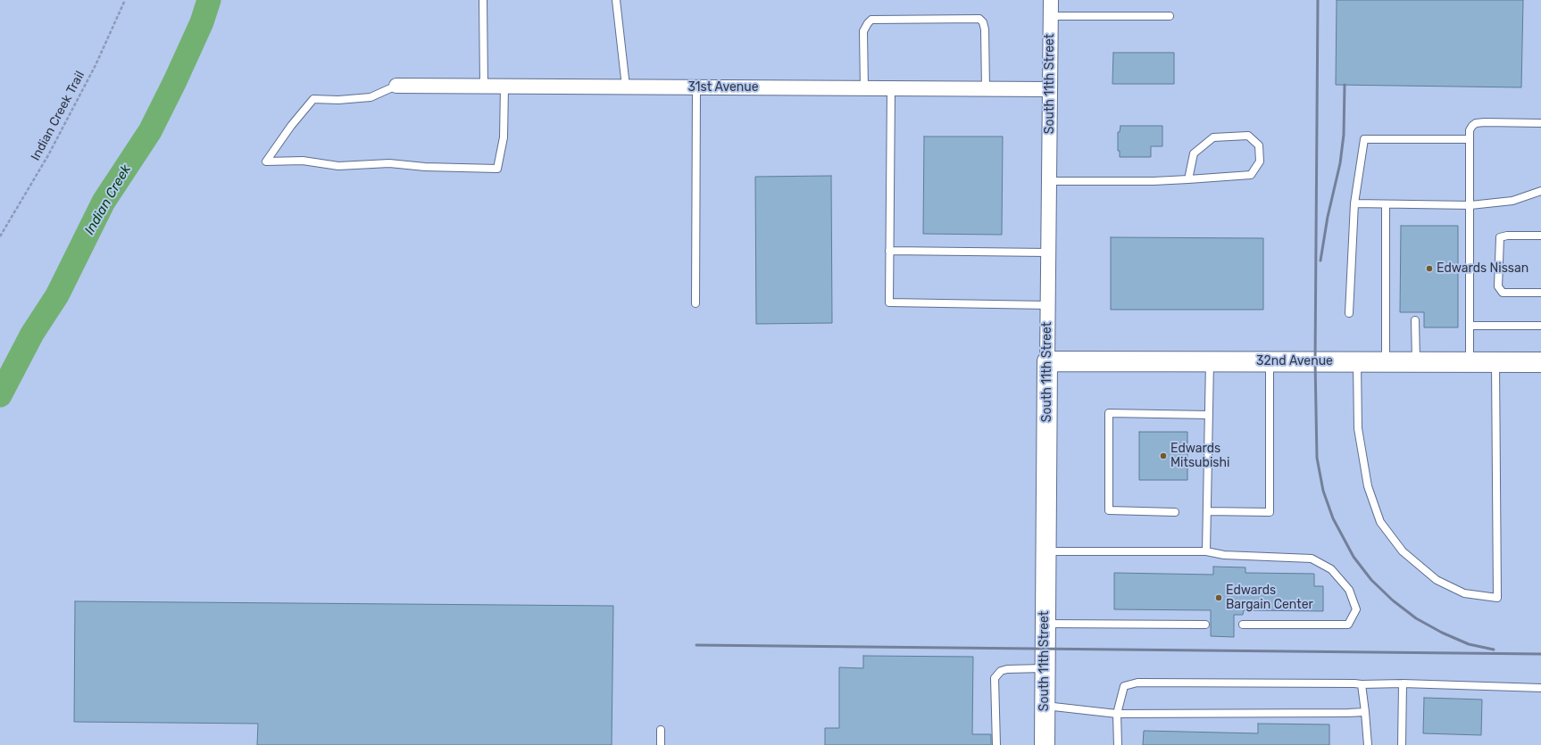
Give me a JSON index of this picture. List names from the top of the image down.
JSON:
{
  "streets": {
    "street": ["South 11th Street", "31st Avenue", "32nd Avenue"],
    "path": ["Indian Creek Trail"]
  },
  "crossings": [
    ["South 11th Street", "31st Avenue"],
    ["South 11th Street", "32nd Avenue"]
  ],
  "water": ["Indian Creek"],
  "places": ["Edwards Nissan", "Edwards Mitsubishi", "Edwards Bargain Center"]
}
